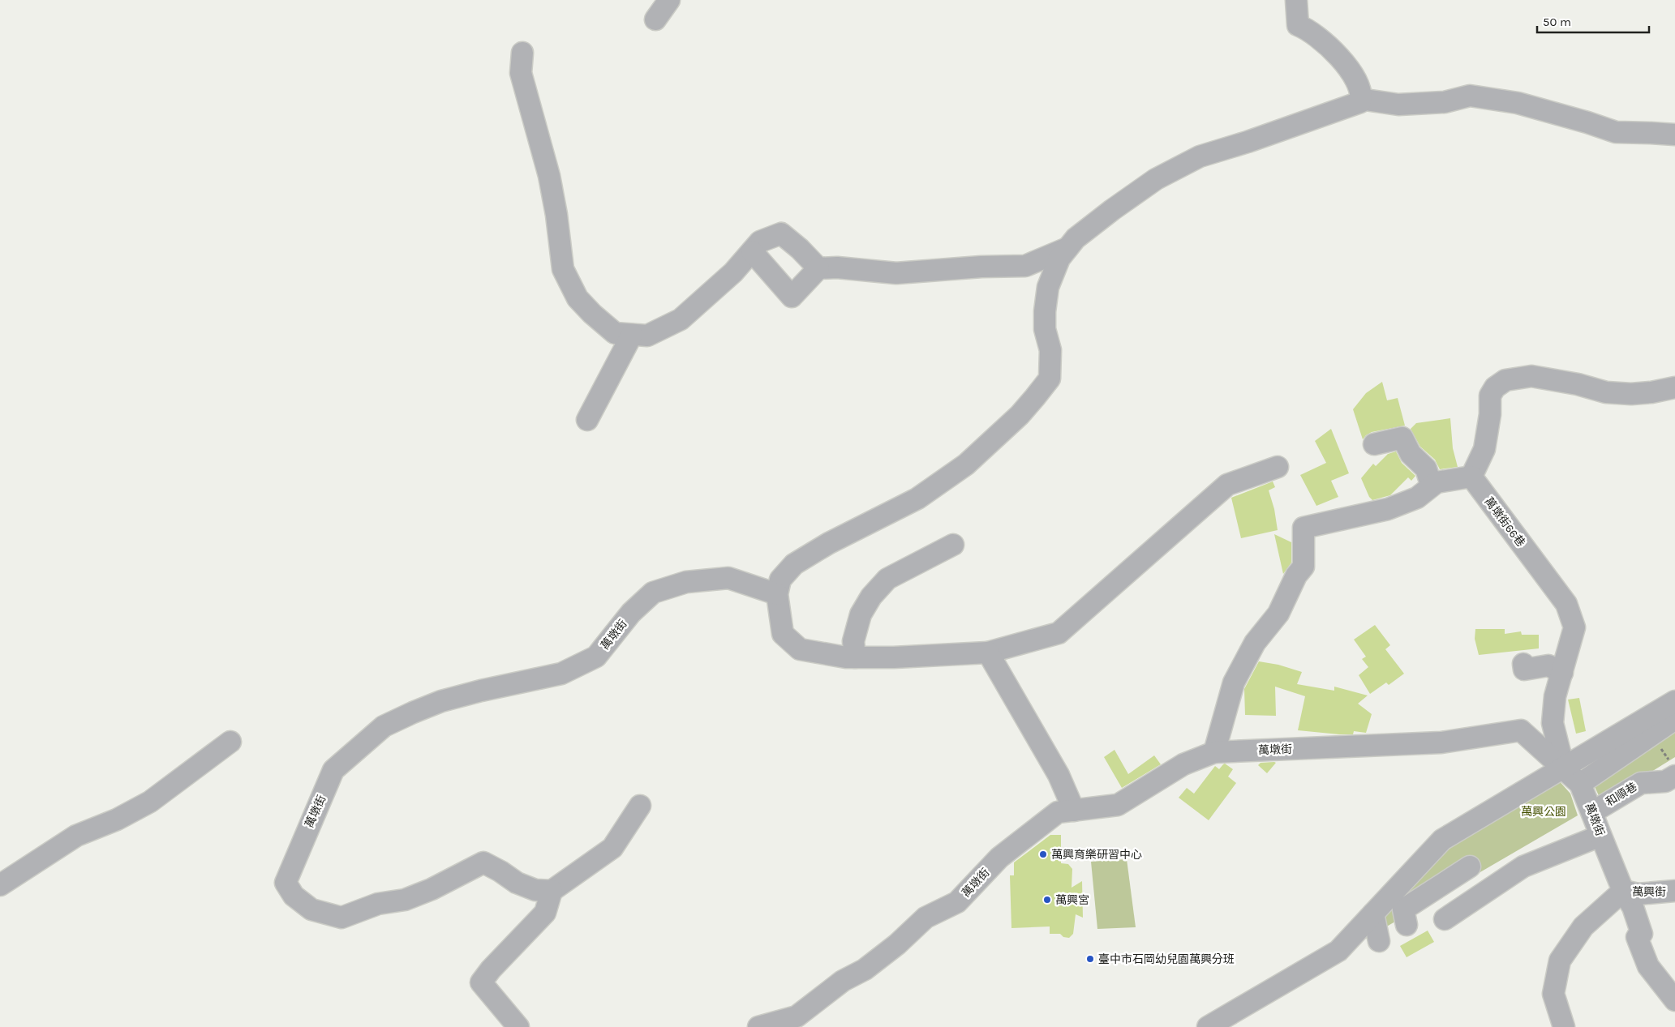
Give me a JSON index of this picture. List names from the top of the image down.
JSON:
{
  "streets": {
    "street": [
      "萬墩街66巷",
      "萬墩街",
      "和順巷",
      "萬興街"
    ]
  },
  "crossings": [
    ["萬墩街66巷", "萬墩街"],
    ["萬墩街", "和順巷"],
    ["萬墩街", "萬興街"]
  ],
  "parks": ["萬興公園"],
  "places": ["萬興育樂研習中心", "萬興宮", "臺中市石岡幼兒園萬興分班"],
  "scale_bar": "50 m"
}
